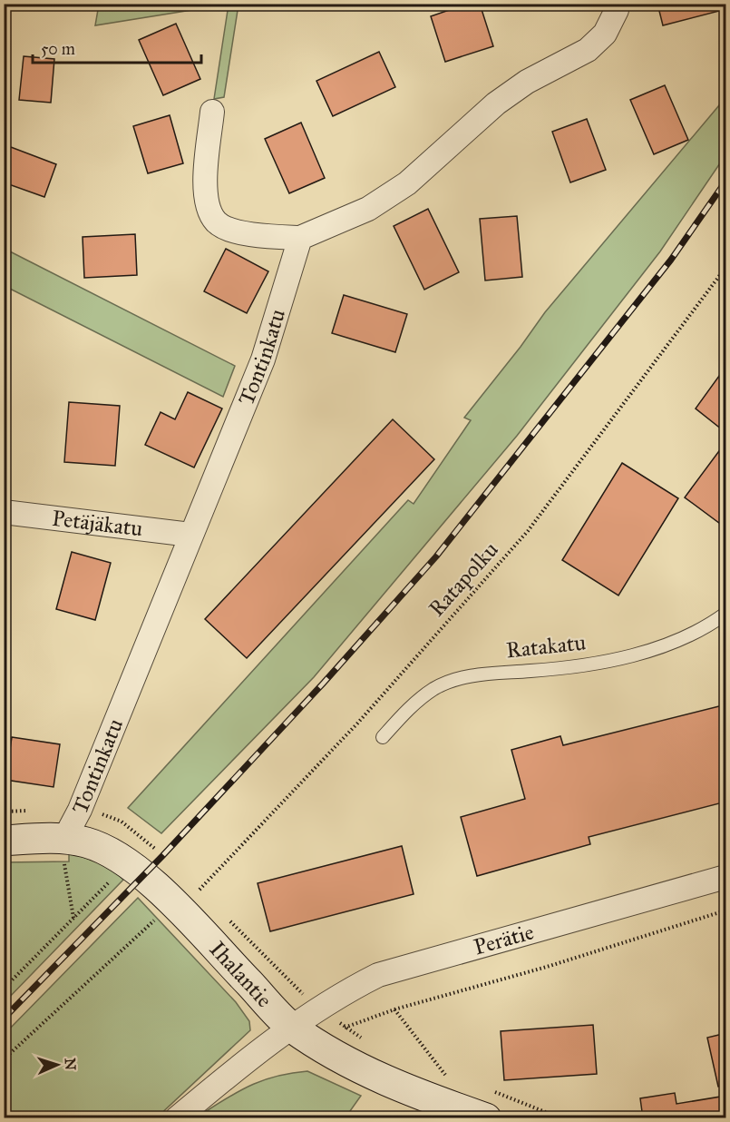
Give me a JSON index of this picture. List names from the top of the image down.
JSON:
{
  "streets": {
    "street": [
      "Tontinkatu",
      "Petäjäkatu",
      "Perätie",
      "Ihalantie"
    ],
    "lane": ["Ratakatu"],
    "path": ["Ratapolku"]
  },
  "crossings": [
    ["Tontinkatu", "Petäjäkatu"],
    ["Tontinkatu", "Ihalantie"],
    ["Perätie", "Ihalantie"]
  ],
  "scale_bar": "50 m",
  "north": "right"
}
